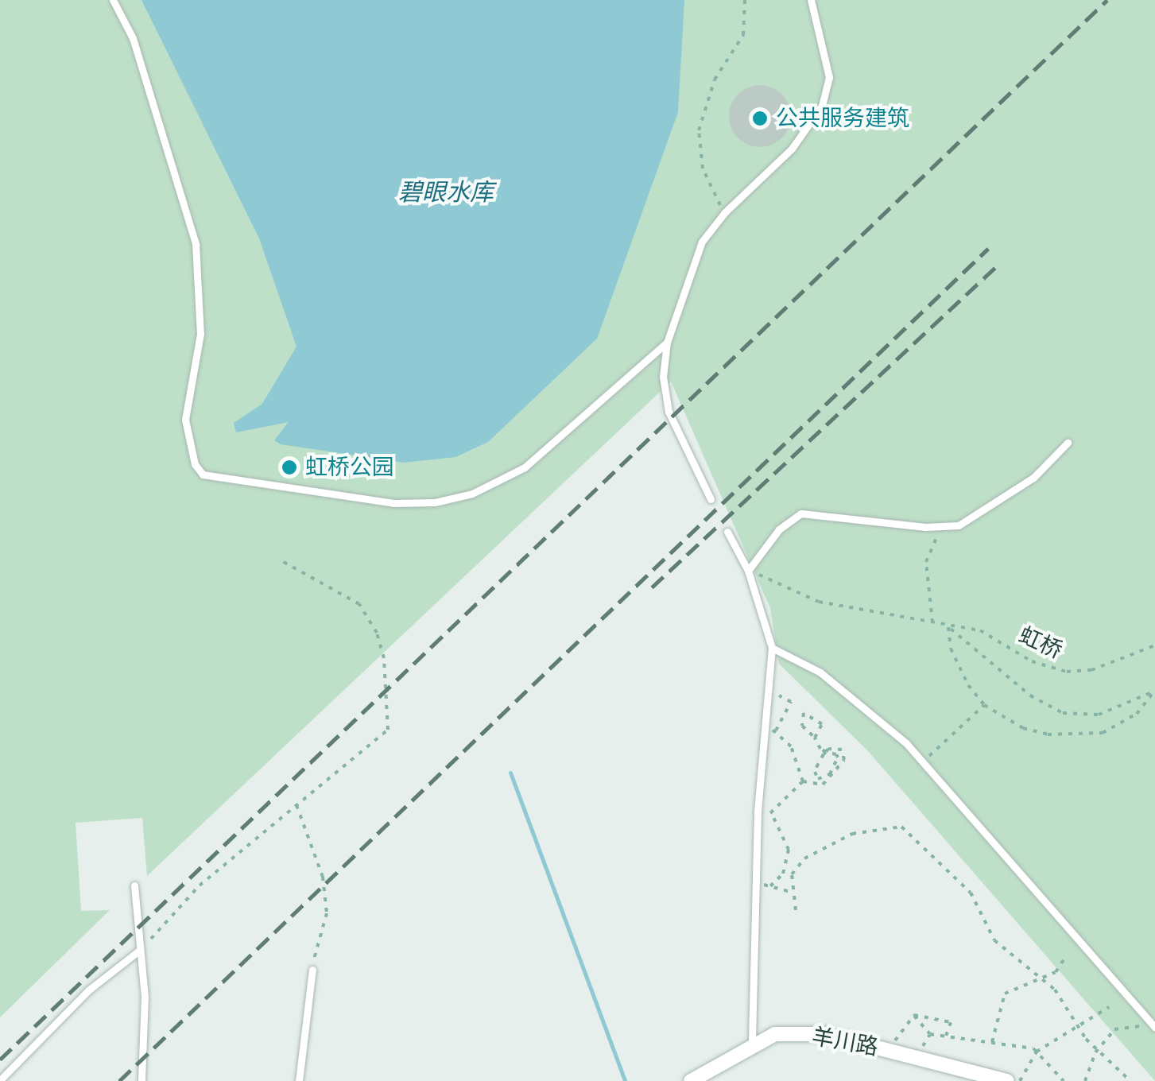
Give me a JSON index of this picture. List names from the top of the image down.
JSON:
{
  "streets": {
    "street": ["羊川路"],
    "path": ["虹桥"]
  },
  "water": ["碧眼水库"],
  "places": ["公共服务建筑", "虹桥公园"]
}
